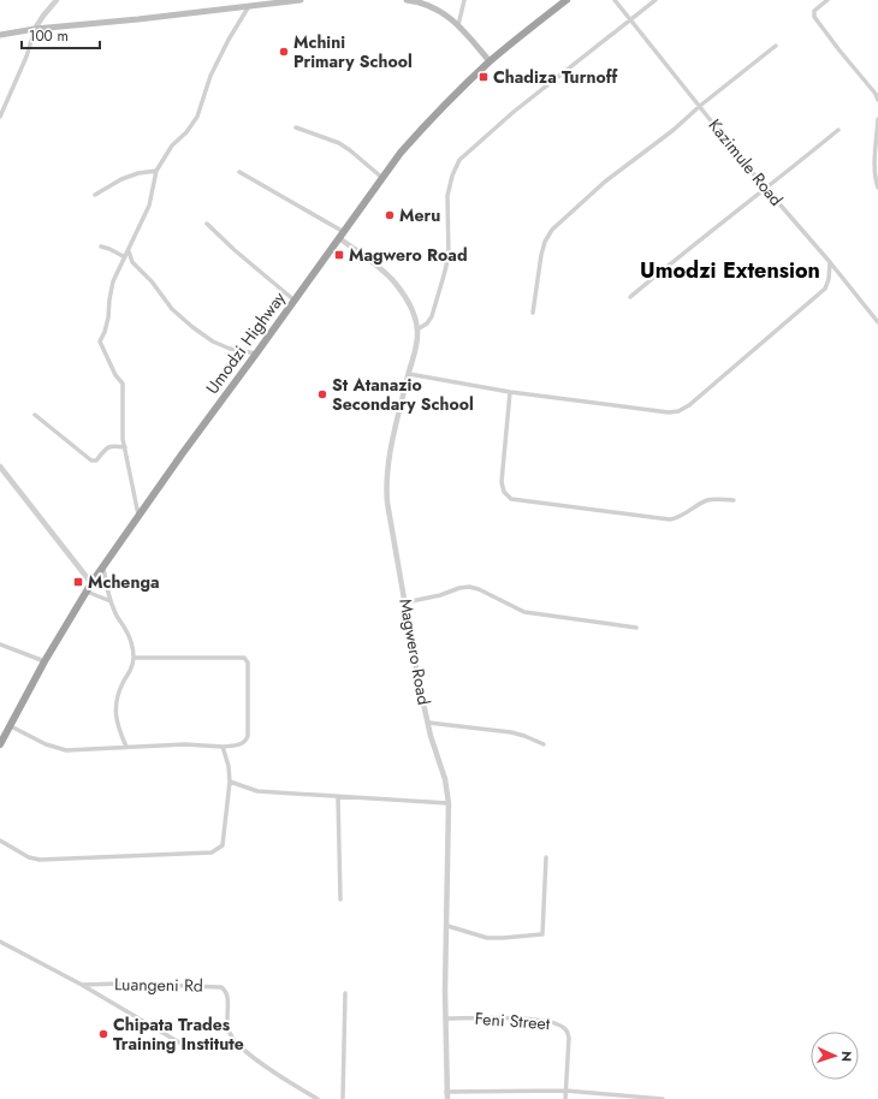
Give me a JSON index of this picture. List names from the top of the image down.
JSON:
{
  "streets": {
    "highway": ["Umodzi Highway"],
    "street": [
      "Kazimule Road",
      "Magwero Road",
      "Luangeni Rd",
      "Feni Street"
    ]
  },
  "crossings": [
    ["Umodzi Highway", "Magwero Road"],
    ["Magwero Road", "Feni Street"]
  ],
  "districts": ["Umodzi Extension"],
  "places": {
    "other": [
      "Mchini Primary School",
      "Meru",
      "St Atanazio Secondary School",
      "Chipata Trades Training Institute"
    ],
    "transit": ["Chadiza Turnoff", "Magwero Road", "Mchenga"]
  },
  "scale_bar": "100 m",
  "north": "right"
}
